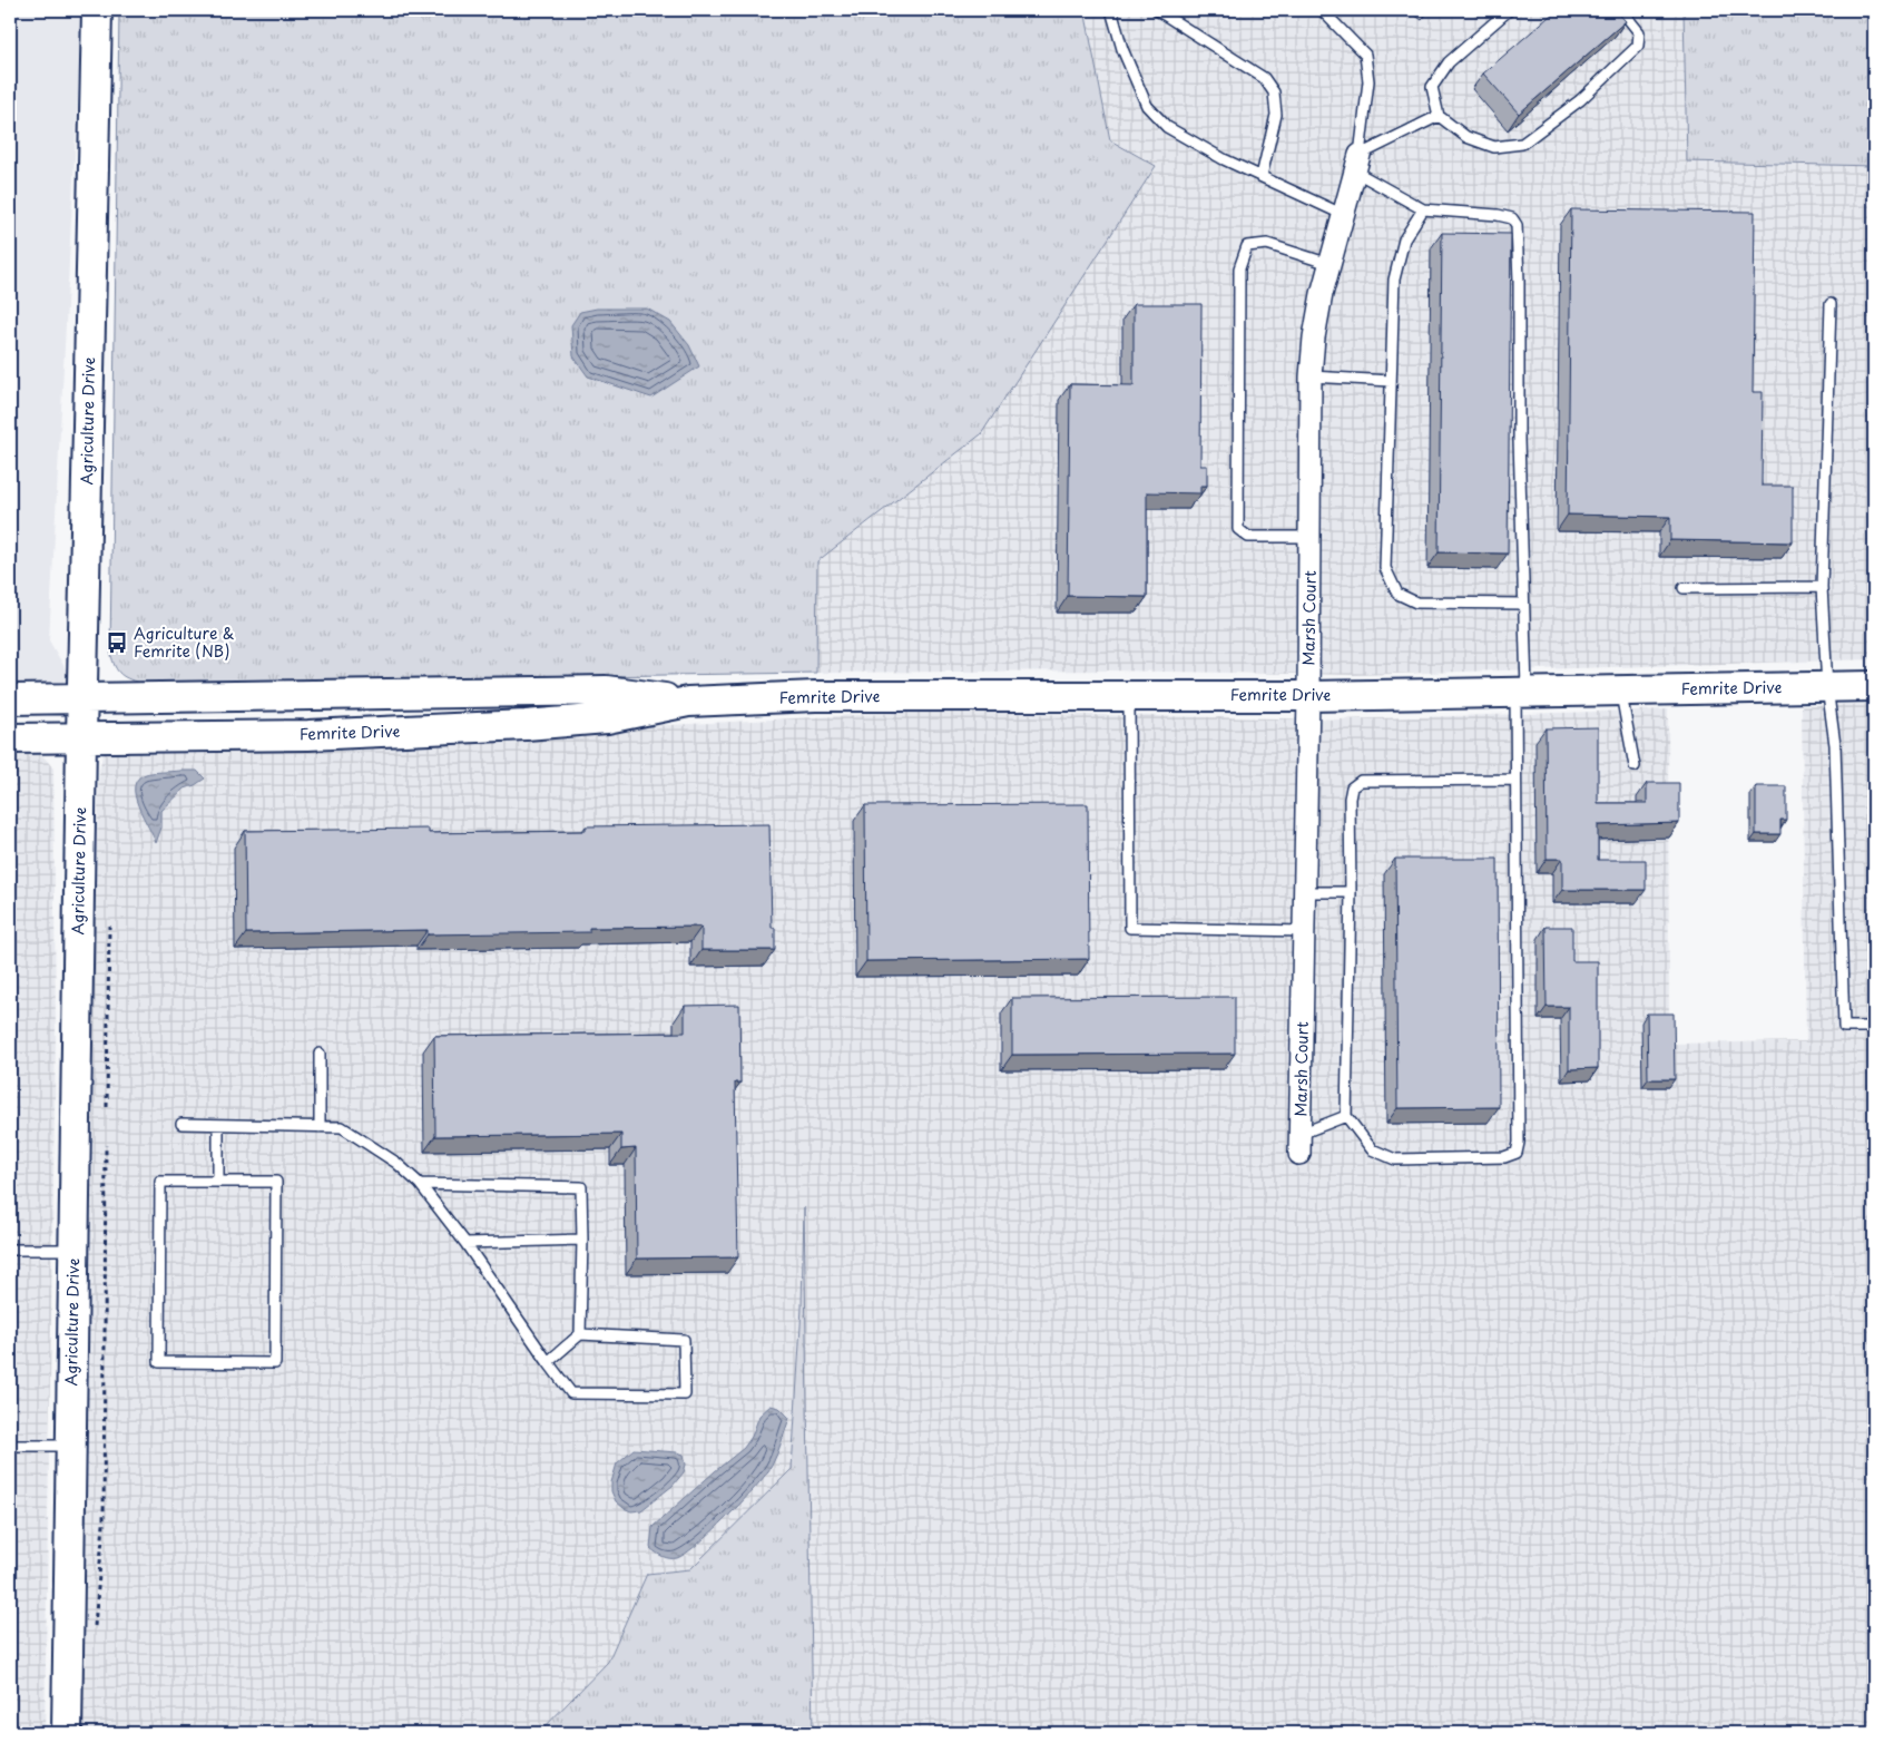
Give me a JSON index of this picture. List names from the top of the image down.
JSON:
{
  "streets": {
    "street": ["Agriculture Drive", "Marsh Court", "Femrite Drive"]
  },
  "crossings": [
    ["Agriculture Drive", "Femrite Drive"],
    ["Marsh Court", "Femrite Drive"]
  ],
  "places": {
    "bus stop": ["Agriculture & Femrite (NB)"]
  }
}
